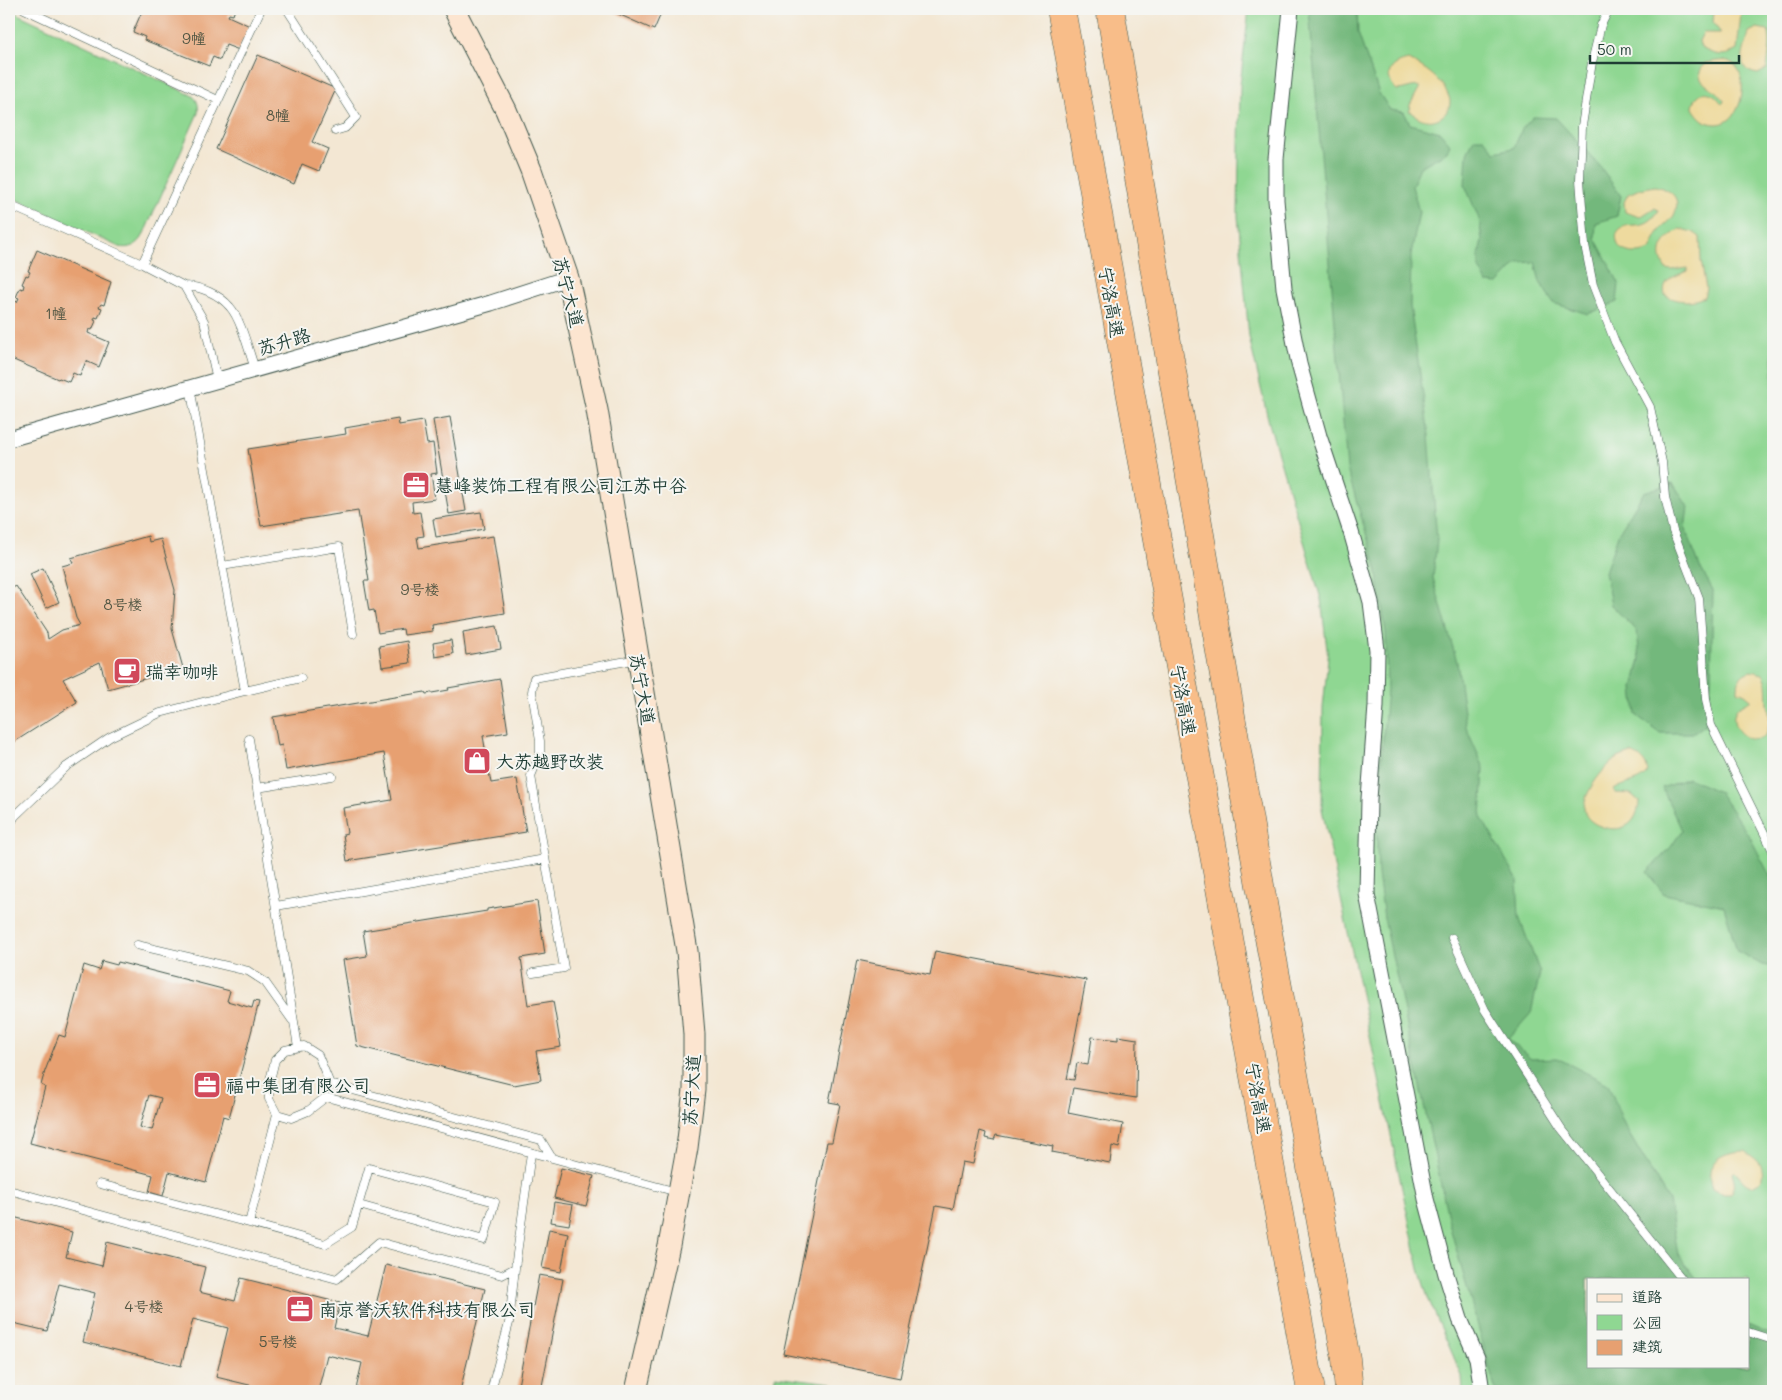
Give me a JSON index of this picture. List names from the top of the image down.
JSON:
{
  "streets": {
    "highway": ["宁洛高速"],
    "street": ["苏宁大道", "苏升路"]
  },
  "crossings": [
    ["苏宁大道", "苏升路"]
  ],
  "places": {
    "office": ["慧峰装饰工程有限公司江苏中谷", "福中集团有限公司", "南京誉沃软件科技有限公司"],
    "cafe": ["瑞幸咖啡"],
    "shop": ["大苏越野改装"]
  },
  "house_numbers": [
    "9幢",
    "8幢",
    "1幢",
    "9号楼",
    "8号楼",
    "4号楼",
    "5号楼"
  ],
  "legend": ["道路", "公园", "建筑"],
  "scale_bar": "50 m"
}
